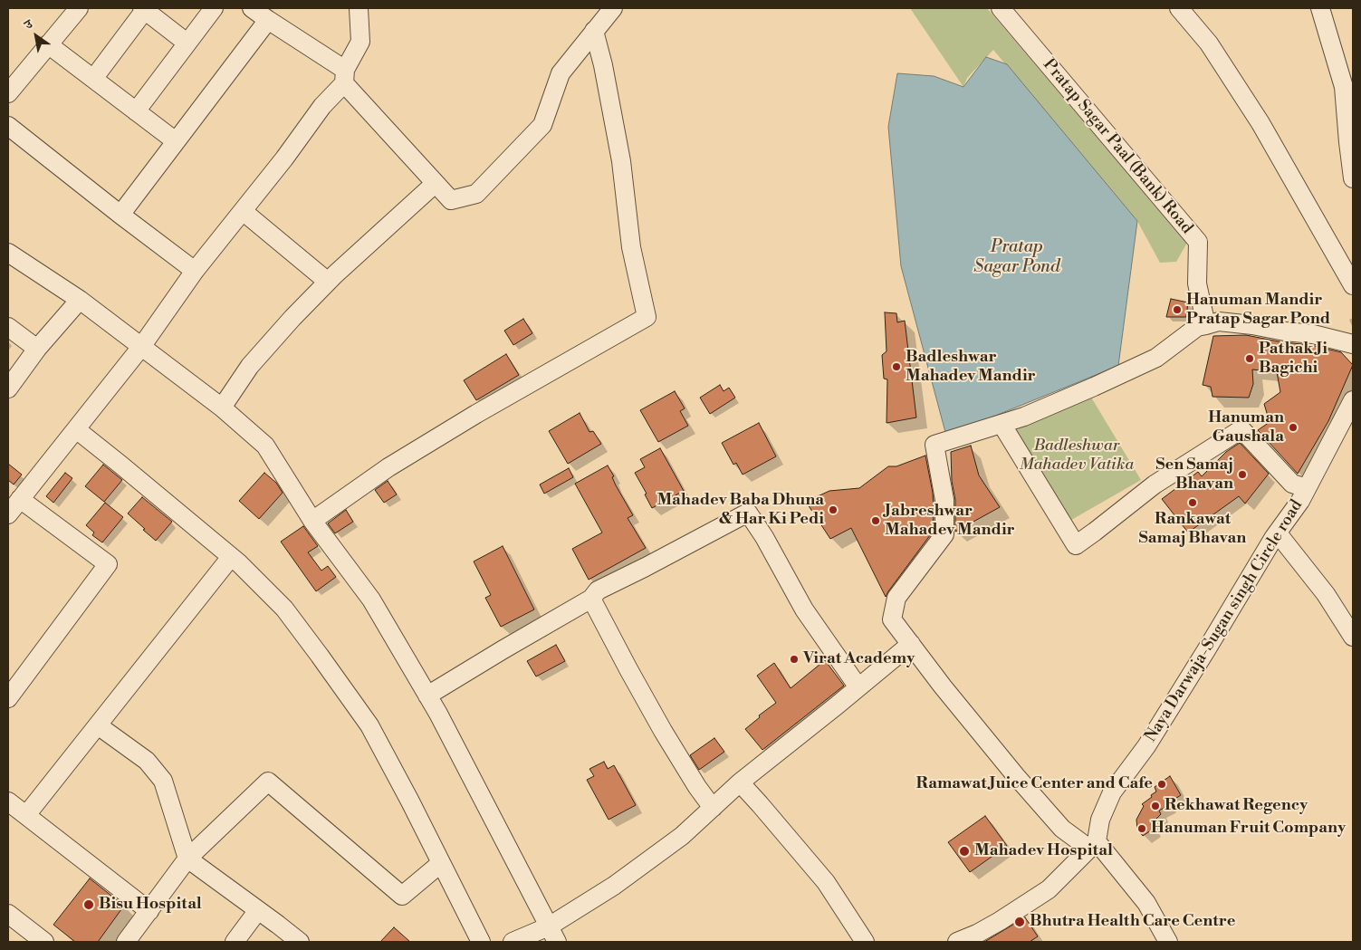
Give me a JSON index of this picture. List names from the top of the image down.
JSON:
{
  "streets": {
    "street": ["Pratap Sagar Paal (Bank) Road", "Naya Darwaja-Sugan singh Circle road"]
  },
  "water": ["Pratap Sagar Pond"],
  "parks": ["Badleshwar Mahadev Vatika"],
  "places": [
    "Hanuman Mandir Pratap Sagar Pond",
    "Pathak Ji Bagichi",
    "Badleshwar Mahadev Mandir",
    "Hanuman Gaushala",
    "Sen Samaj Bhavan",
    "Rankawat Samaj Bhavan",
    "Mahadev Baba Dhuna & Har Ki Pedi",
    "Jabreshwar Mahadev Mandir",
    "Virat Academy",
    "Ramawat Juice Center and Cafe",
    "Rekhawat Regency",
    "Hanuman Fruit Company",
    "Mahadev Hospital",
    "Bisu Hospital",
    "Bhutra Health Care Centre"
  ],
  "north": "top left"
}
